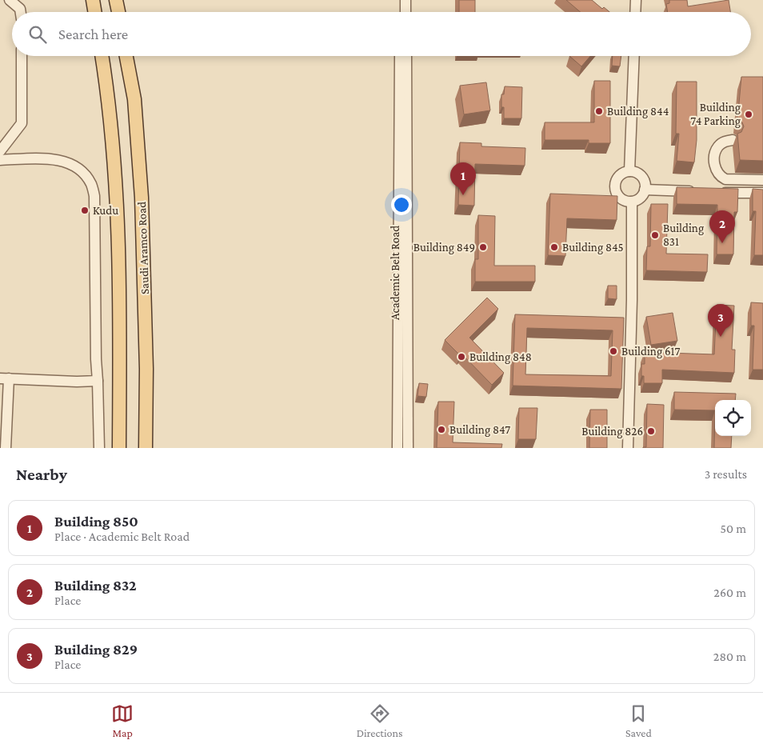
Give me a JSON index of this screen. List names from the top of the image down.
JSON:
{
  "streets": {
    "main road": ["Saudi Aramco Road"],
    "street": ["Academic Belt Road"]
  },
  "places": [
    "Building 844",
    "Building 74 Parking",
    "Kudu",
    "Building 831",
    "Building 849",
    "Building 845",
    "Building 617",
    "Building 848",
    "Building 847",
    "Building 826"
  ],
  "page": {
    "search": "Search here",
    "pins": ["1", "2", "3"],
    "heading": ["Nearby", "3 results"],
    "list": [
      {
        "mark": "1",
        "name": "Building 850",
        "note": "Place · Academic Belt Road",
        "value": "50 m"
      },
      {
        "mark": "2",
        "name": "Building 832",
        "note": "Place",
        "value": "260 m"
      },
      {
        "mark": "3",
        "name": "Building 829",
        "note": "Place",
        "value": "280 m"
      }
    ],
    "nav": ["Map", "Directions", "Saved"]
  }
}
